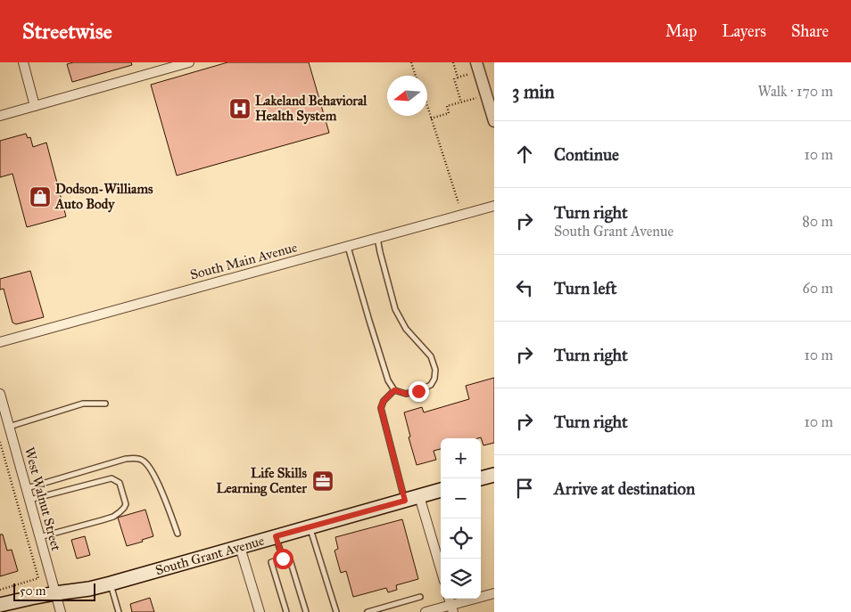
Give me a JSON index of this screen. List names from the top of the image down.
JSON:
{
  "streets": {
    "main road": ["South Grant Avenue"],
    "street": ["South Main Avenue", "West Walnut Street"]
  },
  "crossings": [
    ["West Walnut Street", "South Grant Avenue"]
  ],
  "places": {
    "hospital": ["Lakeland Behavioral Health System"],
    "shop": ["Dodson-Williams Auto Body"],
    "office": ["Life Skills Learning Center"]
  },
  "scale_bar": "50 m",
  "north": "left",
  "page": {
    "header": "Streetwise",
    "nav": ["Map", "Layers", "Share"],
    "heading": ["3 min", "Walk · 170 m"],
    "list": [
      ["Continue", "10 m"],
      ["Turn right", "South Grant Avenue", "80 m"],
      ["Turn left", "60 m"],
      ["Turn right", "10 m"],
      ["Turn right", "10 m"],
      "Arrive at destination"
    ],
    "map_buttons": ["+", "−"],
    "scale": "50 m"
  }
}
